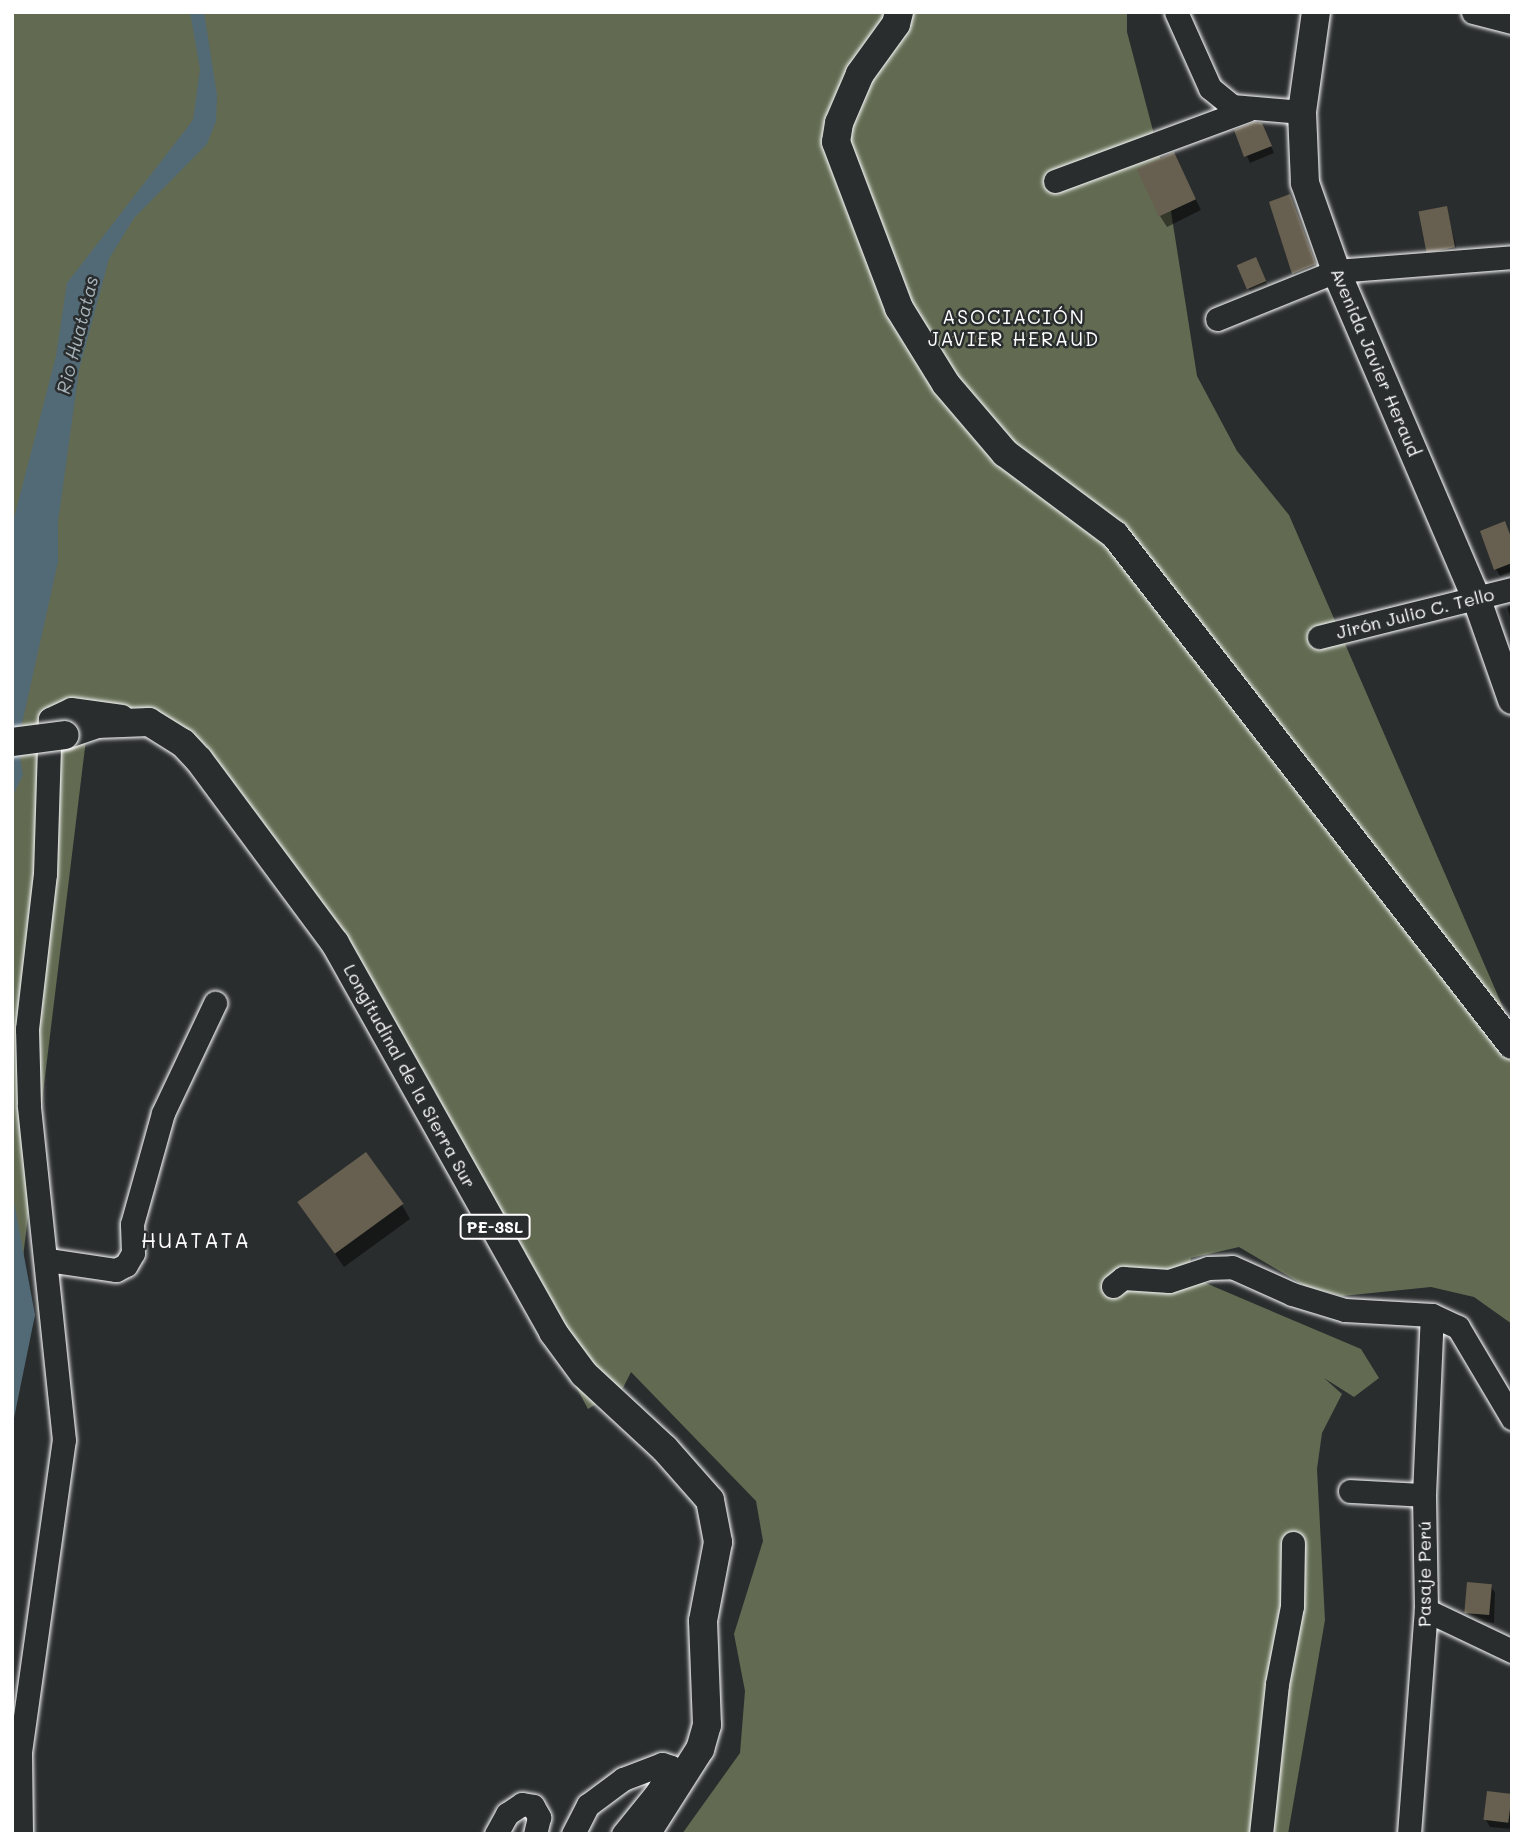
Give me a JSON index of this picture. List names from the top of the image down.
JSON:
{
  "streets": {
    "main road": ["Avenida Javier Heraud", "Longitudinal de la Sierra Sur", "PE-3SL"],
    "street": ["Jirón Julio C. Tello", "Pasaje Perú"]
  },
  "crossings": [
    ["Avenida Javier Heraud", "Jirón Julio C. Tello"]
  ],
  "districts": ["ASOCIACIÓN JAVIER HERAUD", "HUATATA"],
  "water": ["Rio Huatatas"]
}
